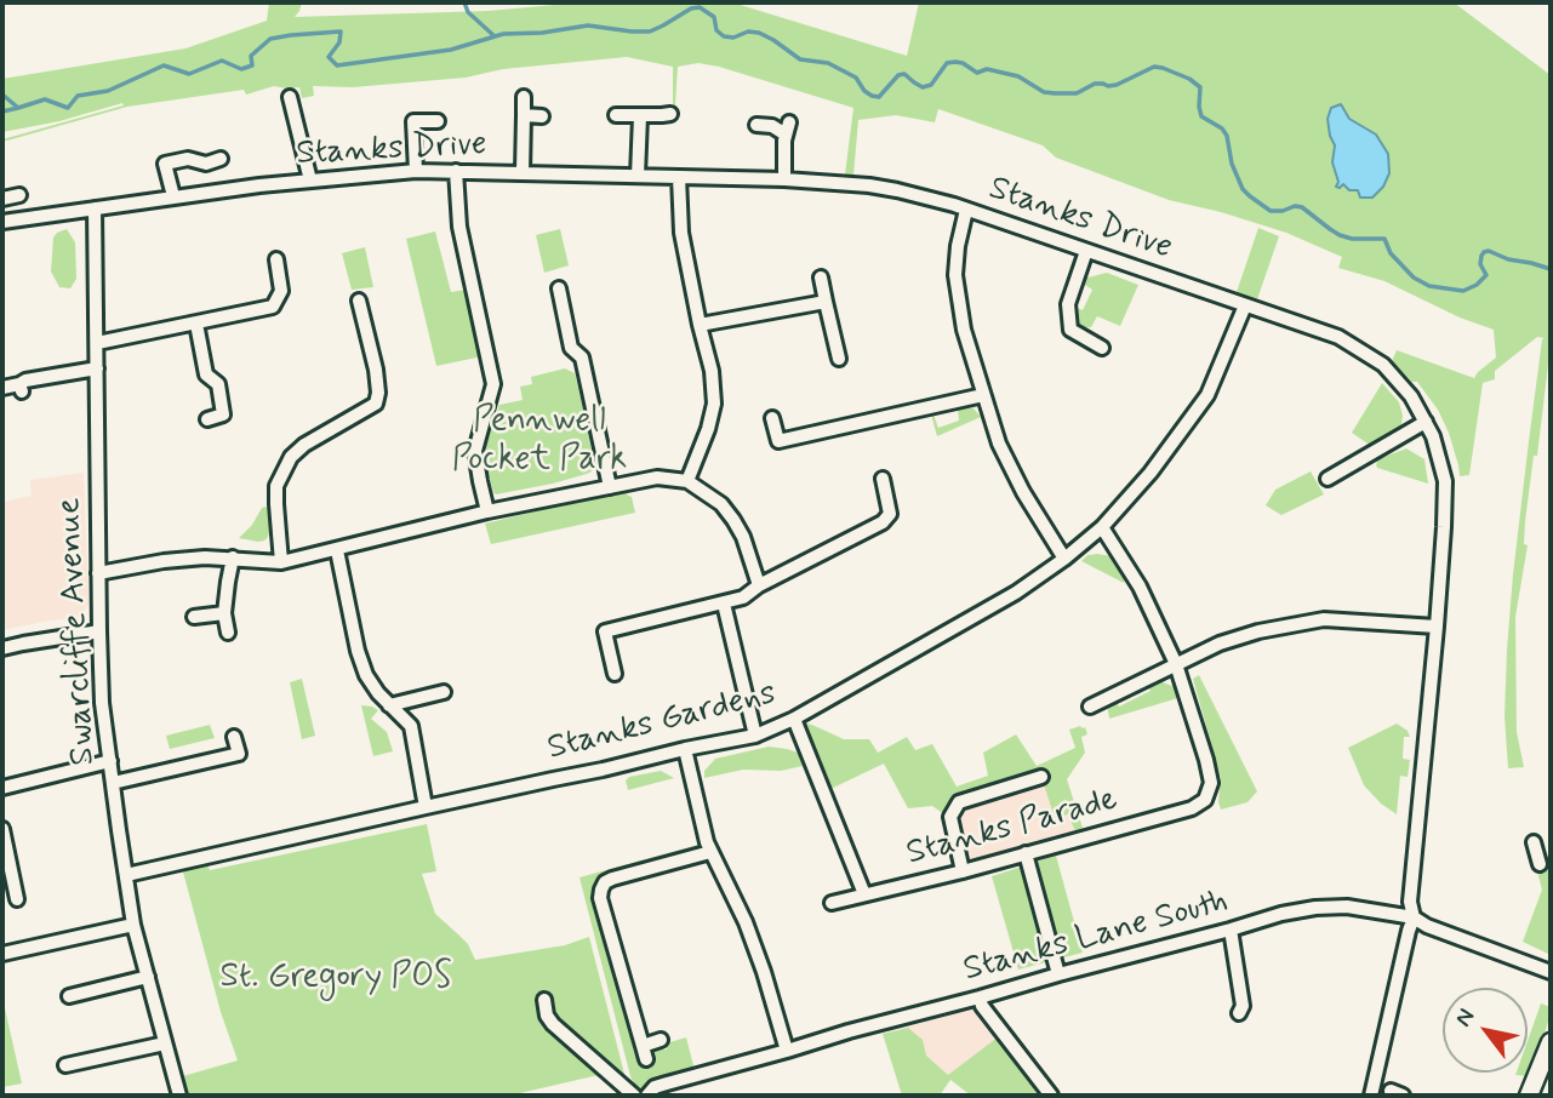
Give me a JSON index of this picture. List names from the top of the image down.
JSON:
{
  "streets": {
    "street": [
      "Stanks Drive",
      "Swarcliffe Avenue",
      "Stanks Gardens",
      "Stanks Parade",
      "Stanks Lane South"
    ]
  },
  "crossings": [
    ["Stanks Drive", "Swarcliffe Avenue"],
    ["Stanks Drive", "Stanks Gardens"],
    ["Stanks Drive", "Stanks Lane South"],
    ["Swarcliffe Avenue", "Stanks Gardens"]
  ],
  "parks": ["Pennwell Pocket Park", "St. Gregory POS"],
  "north": "top left"
}
